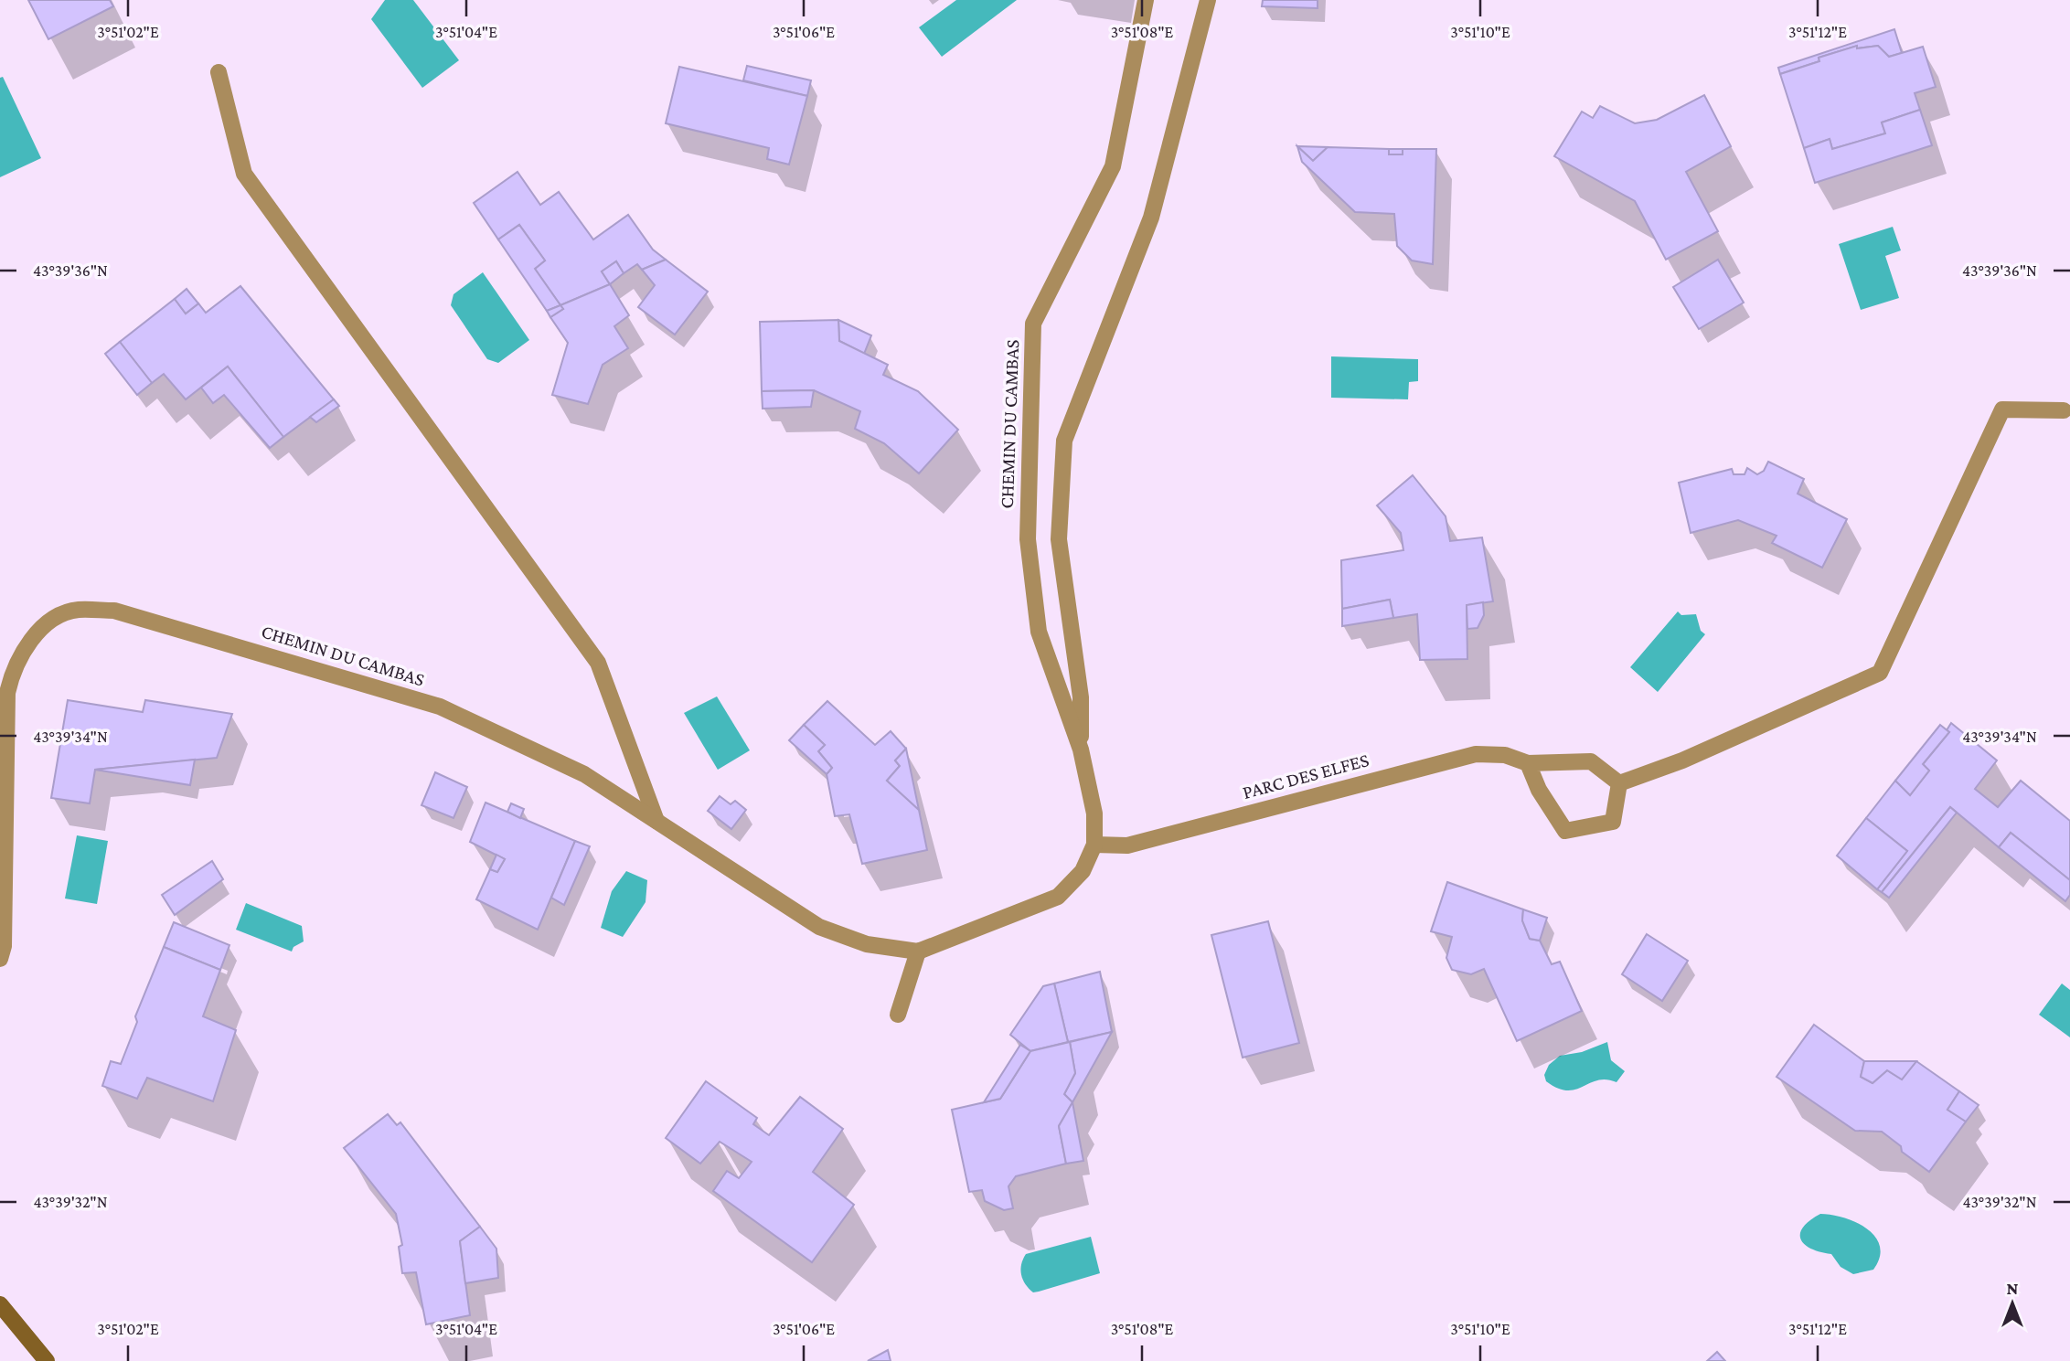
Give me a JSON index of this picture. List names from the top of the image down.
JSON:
{
  "streets": {
    "street": ["CHEMIN DU CAMBAS", "PARC DES ELFES"]
  },
  "crossings": [
    ["CHEMIN DU CAMBAS", "PARC DES ELFES"]
  ],
  "north": "top",
  "coordinates": [
    "3°51'02\"E",
    "3°51'04\"E",
    "3°51'06\"E",
    "3°51'08\"E",
    "3°51'10\"E",
    "3°51'12\"E",
    "43°39'36\"N",
    "43°39'34\"N",
    "43°39'32\"N"
  ]
}
